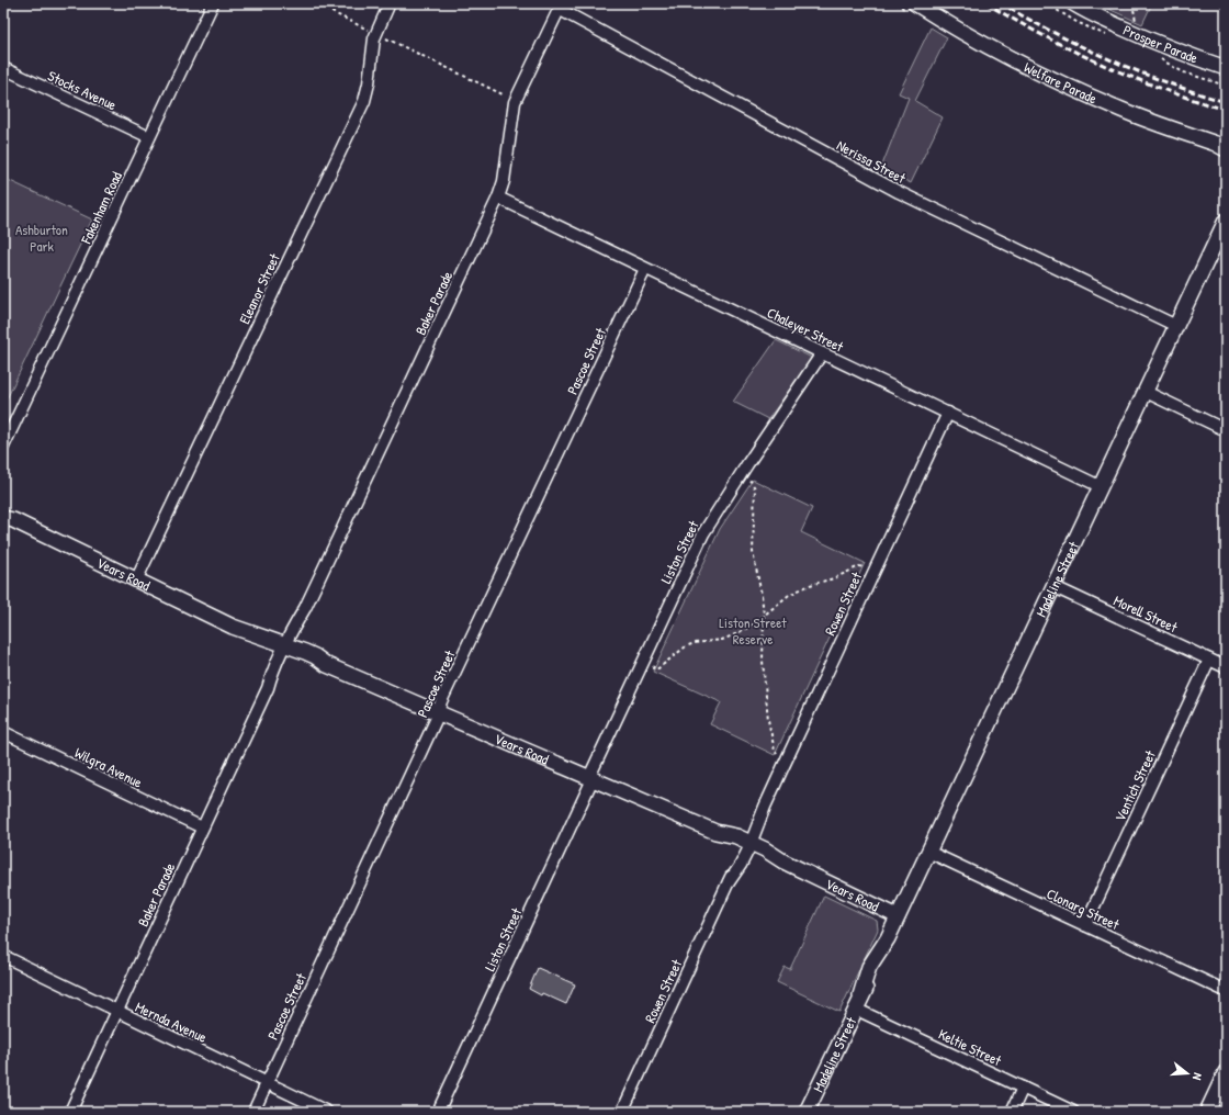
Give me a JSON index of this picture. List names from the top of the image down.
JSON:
{
  "streets": {
    "street": [
      "Prosper Parade",
      "Welfare Parade",
      "Stocks Avenue",
      "Nerissa Street",
      "Fakenham Road",
      "Eleanor Street",
      "Baker Parade",
      "Chaleyer Street",
      "Pascoe Street",
      "Liston Street",
      "Vears Road",
      "Madeline Street",
      "Rowen Street",
      "Morell Street",
      "Wilgra Avenue",
      "Ventich Street",
      "Clonarg Street",
      "Mernda Avenue",
      "Keltie Street"
    ]
  },
  "crossings": [
    ["Stocks Avenue", "Fakenham Road"],
    ["Nerissa Street", "Baker Parade"],
    ["Nerissa Street", "Madeline Street"],
    ["Eleanor Street", "Vears Road"],
    ["Baker Parade", "Chaleyer Street"],
    ["Baker Parade", "Vears Road"],
    ["Baker Parade", "Wilgra Avenue"],
    ["Baker Parade", "Mernda Avenue"],
    ["Chaleyer Street", "Pascoe Street"],
    ["Chaleyer Street", "Liston Street"],
    ["Chaleyer Street", "Madeline Street"],
    ["Chaleyer Street", "Rowen Street"],
    ["Pascoe Street", "Vears Road"],
    ["Pascoe Street", "Mernda Avenue"],
    ["Liston Street", "Vears Road"],
    ["Vears Road", "Madeline Street"],
    ["Vears Road", "Rowen Street"],
    ["Madeline Street", "Morell Street"],
    ["Madeline Street", "Clonarg Street"],
    ["Madeline Street", "Keltie Street"],
    ["Morell Street", "Ventich Street"],
    ["Ventich Street", "Clonarg Street"]
  ],
  "parks": ["Ashburton Park", "Liston Street Reserve"],
  "north": "right"
}
